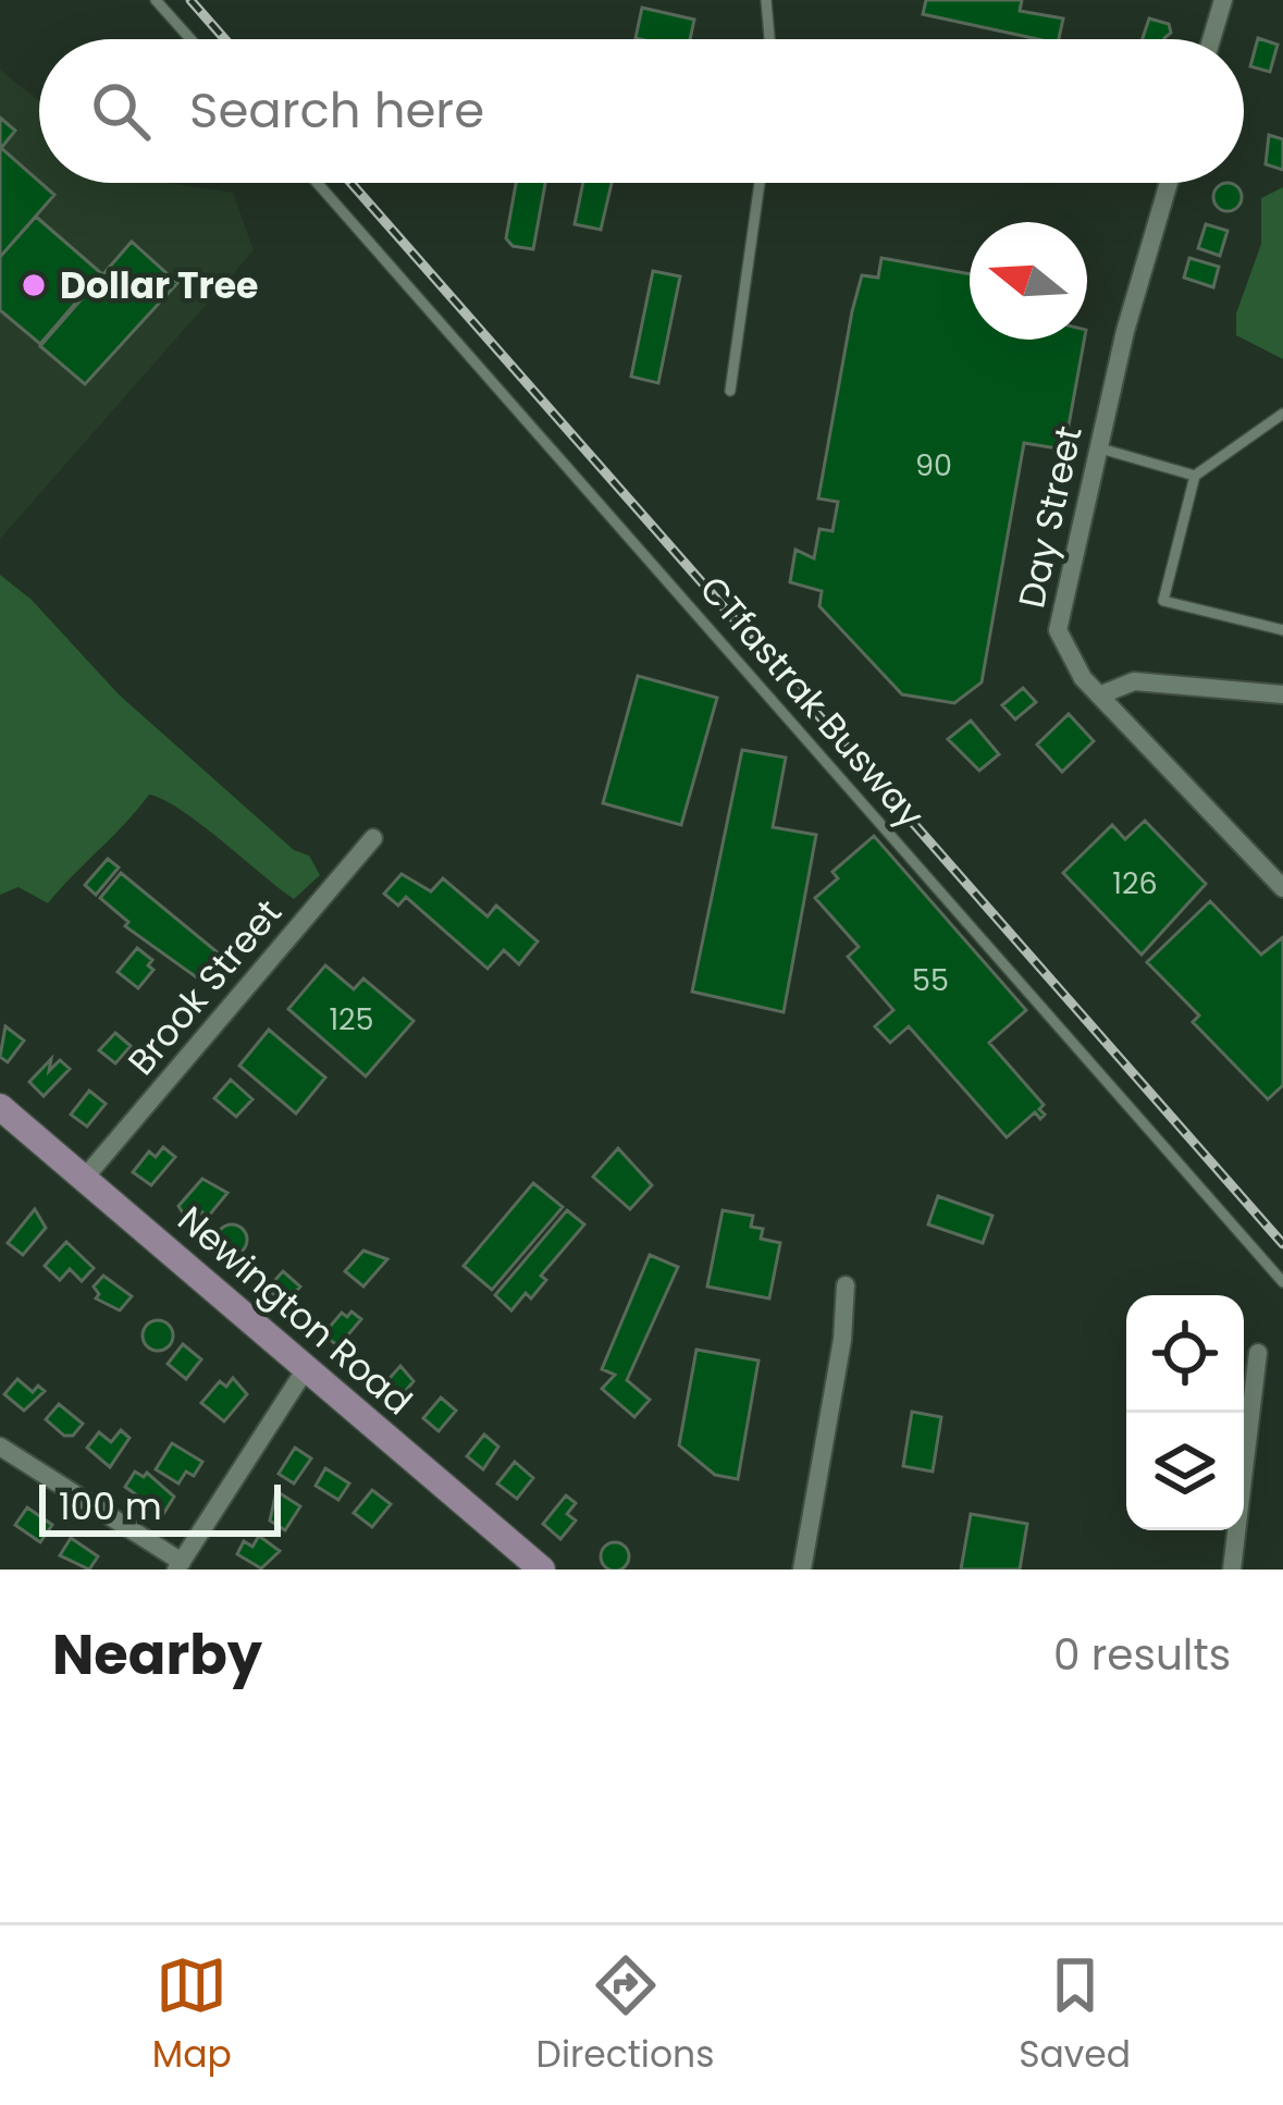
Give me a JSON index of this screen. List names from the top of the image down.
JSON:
{
  "streets": {
    "main road": ["Newington Road"],
    "street": ["Day Street", "Brook Street"],
    "lane": ["CTfastrak Busway"]
  },
  "crossings": [
    ["Brook Street", "Newington Road"]
  ],
  "places": ["Dollar Tree"],
  "house_numbers": [
    "90",
    "126",
    "55",
    "125"
  ],
  "scale_bar": "100 m",
  "north": "left",
  "page": {
    "search": "Search here",
    "scale": "100 m",
    "heading": ["Nearby", "0 results"],
    "nav": ["Map", "Directions", "Saved"]
  }
}
